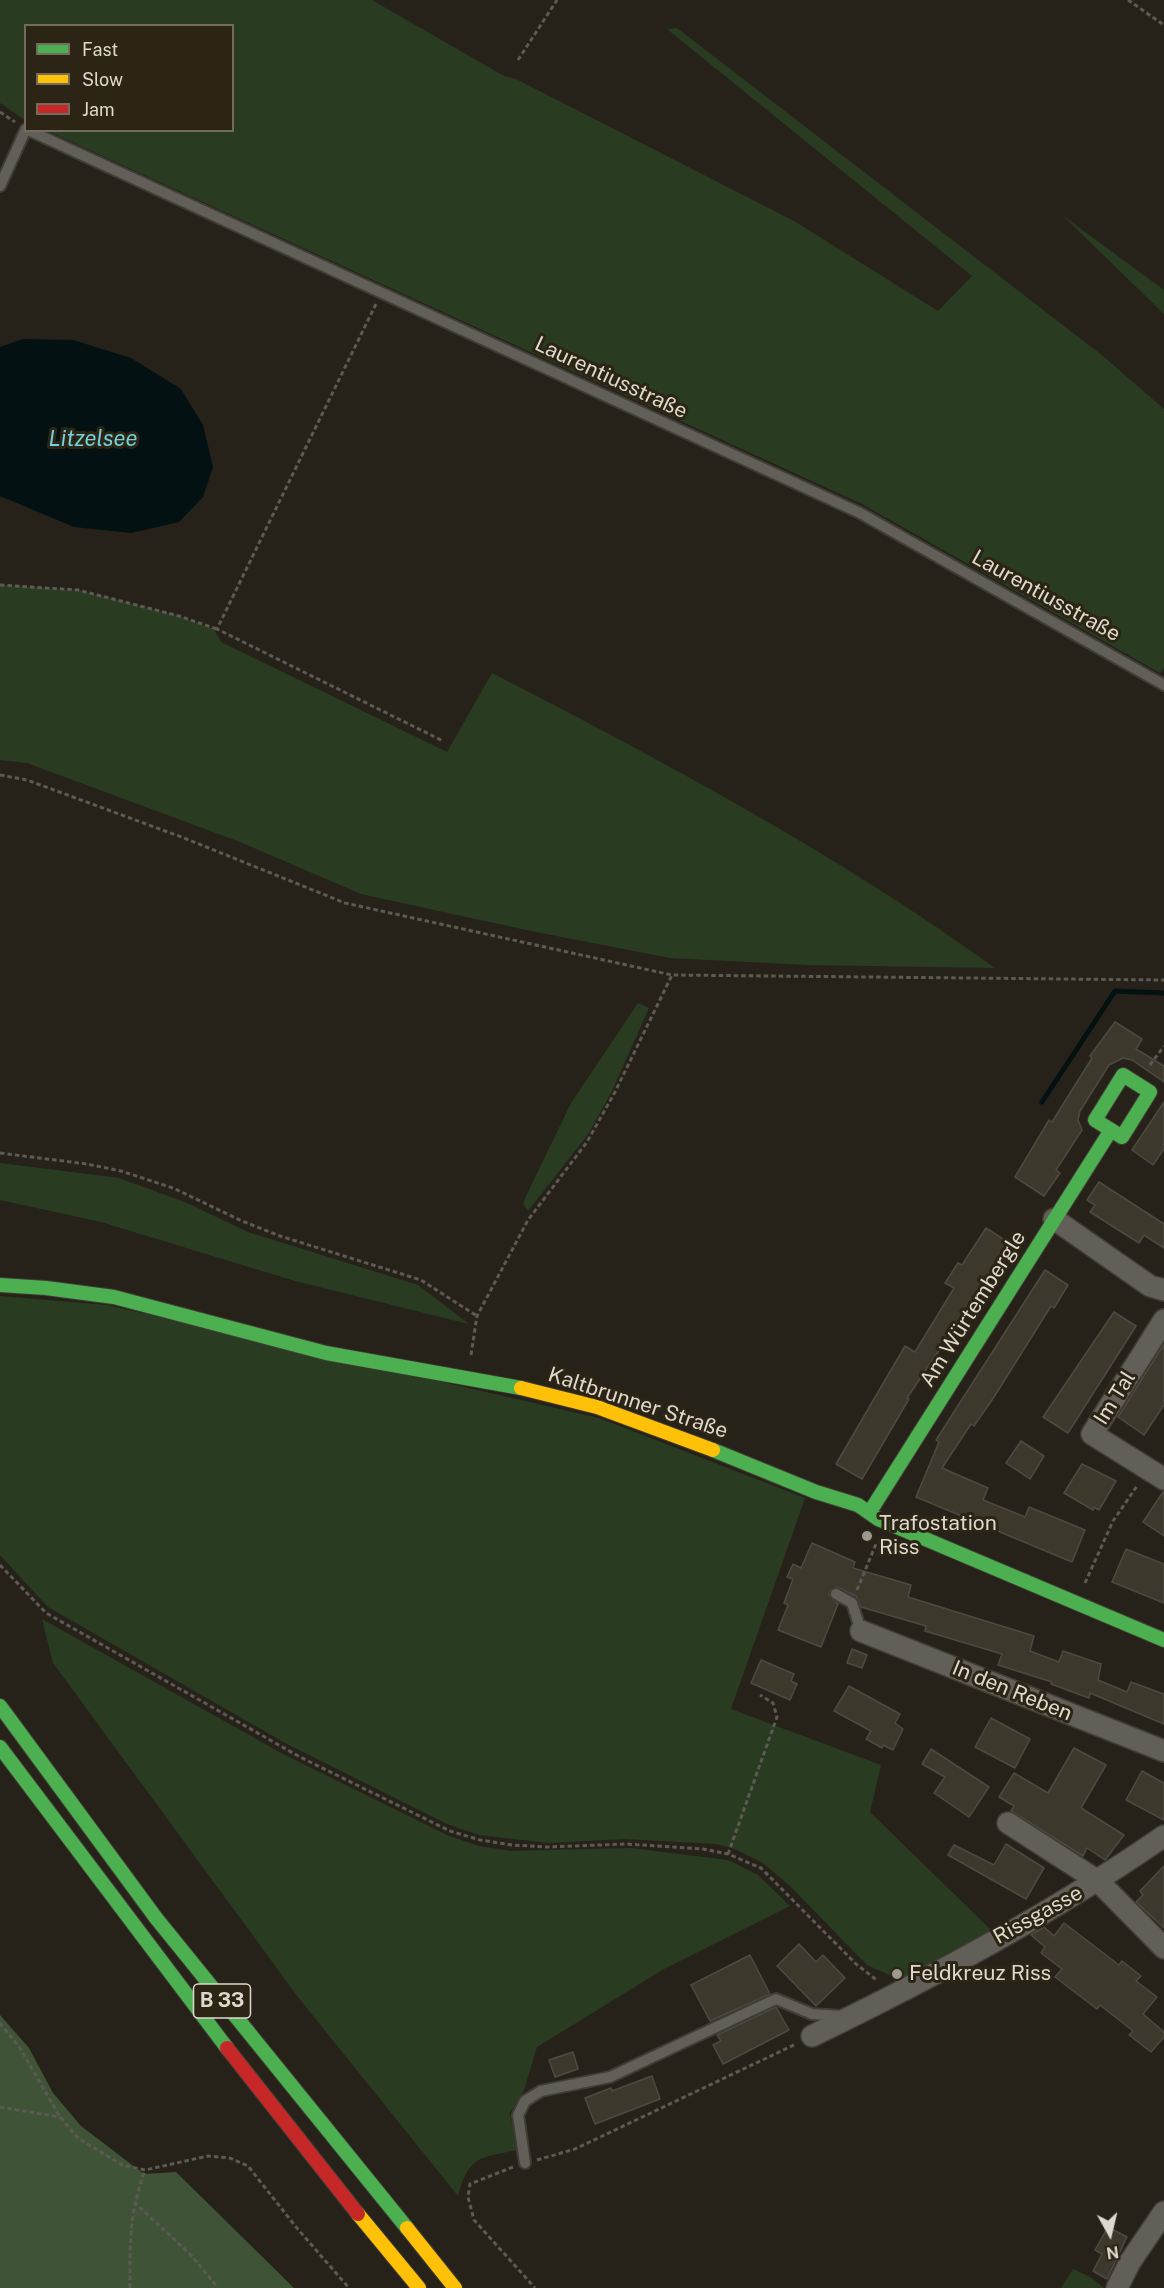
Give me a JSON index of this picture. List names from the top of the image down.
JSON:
{
  "streets": {
    "main road": ["Am Würtembergle", "Kaltbrunner Straße", "B 33"],
    "street": ["Im Tal", "In den Reben", "Rissgasse"],
    "lane": ["Laurentiusstraße"]
  },
  "crossings": [
    ["Am Würtembergle", "Kaltbrunner Straße"]
  ],
  "water": ["Litzelsee"],
  "places": ["Trafostation Riss", "Feldkreuz Riss"],
  "legend": ["Fast", "Slow", "Jam"],
  "north": "bottom"
}
